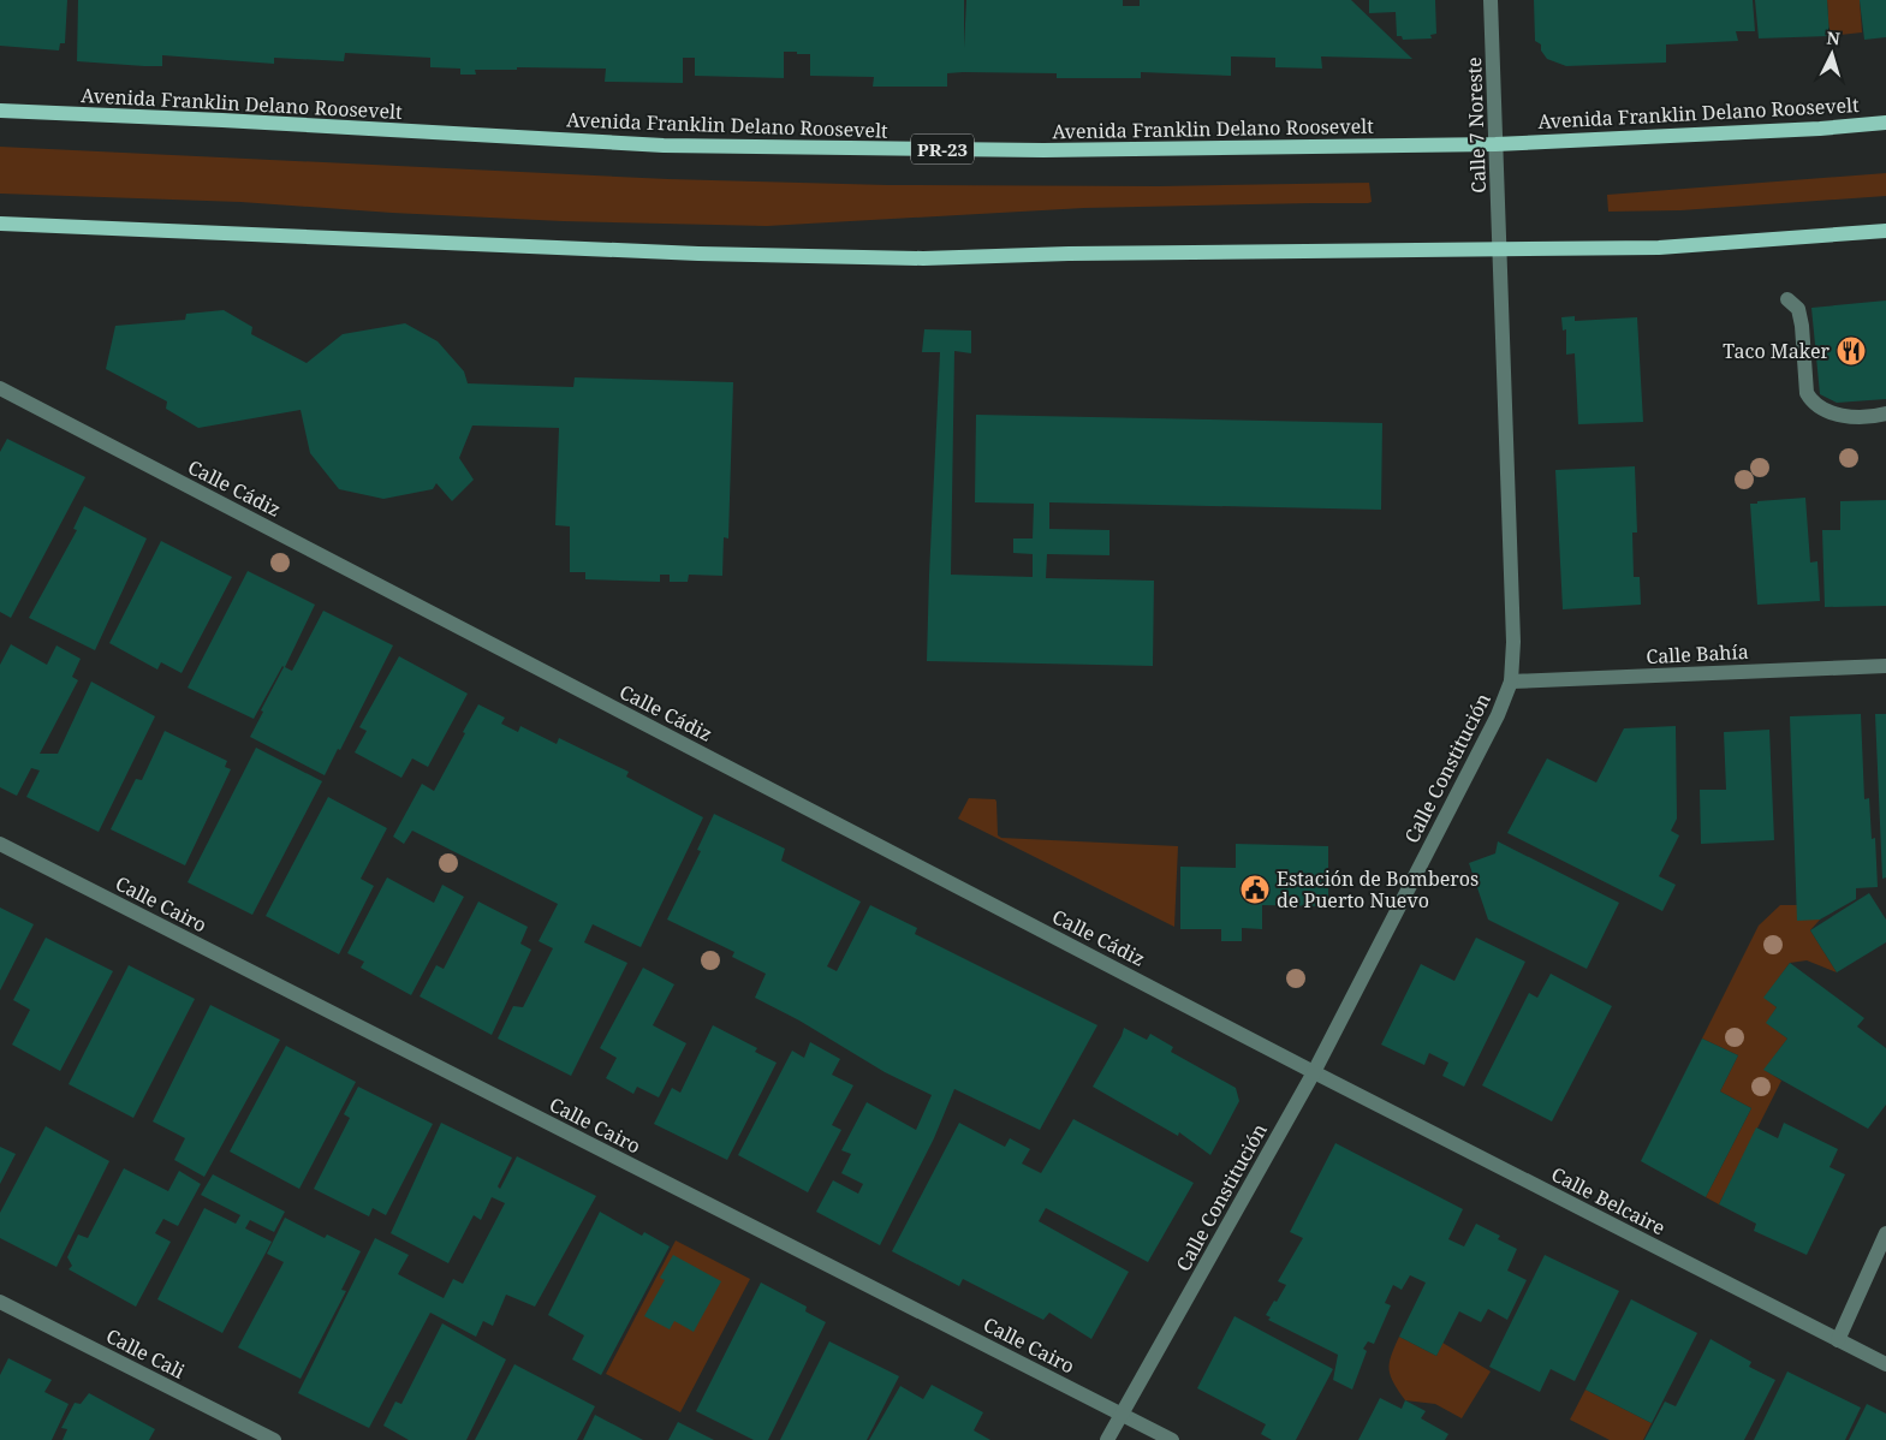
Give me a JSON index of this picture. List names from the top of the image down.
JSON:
{
  "streets": {
    "main road": ["Avenida Franklin Delano Roosevelt", "PR-23"],
    "street": [
      "Calle 7 Noreste",
      "Calle Cádiz",
      "Calle Bahía",
      "Calle Constitución",
      "Calle Cairo",
      "Calle Belcaire",
      "Calle Cali"
    ]
  },
  "crossings": [
    ["Avenida Franklin Delano Roosevelt", "Calle 7 Noreste"],
    ["Calle 7 Noreste", "Calle Constitución"],
    ["Calle Cádiz", "Calle Constitución"],
    ["Calle Cádiz", "Calle Belcaire"],
    ["Calle Bahía", "Calle Constitución"],
    ["Calle Constitución", "Calle Cairo"],
    ["Calle Constitución", "Calle Belcaire"]
  ],
  "places": {
    "restaurant": ["Taco Maker"],
    "public building": ["Estación de Bomberos de Puerto Nuevo"]
  },
  "north": "top"
}
